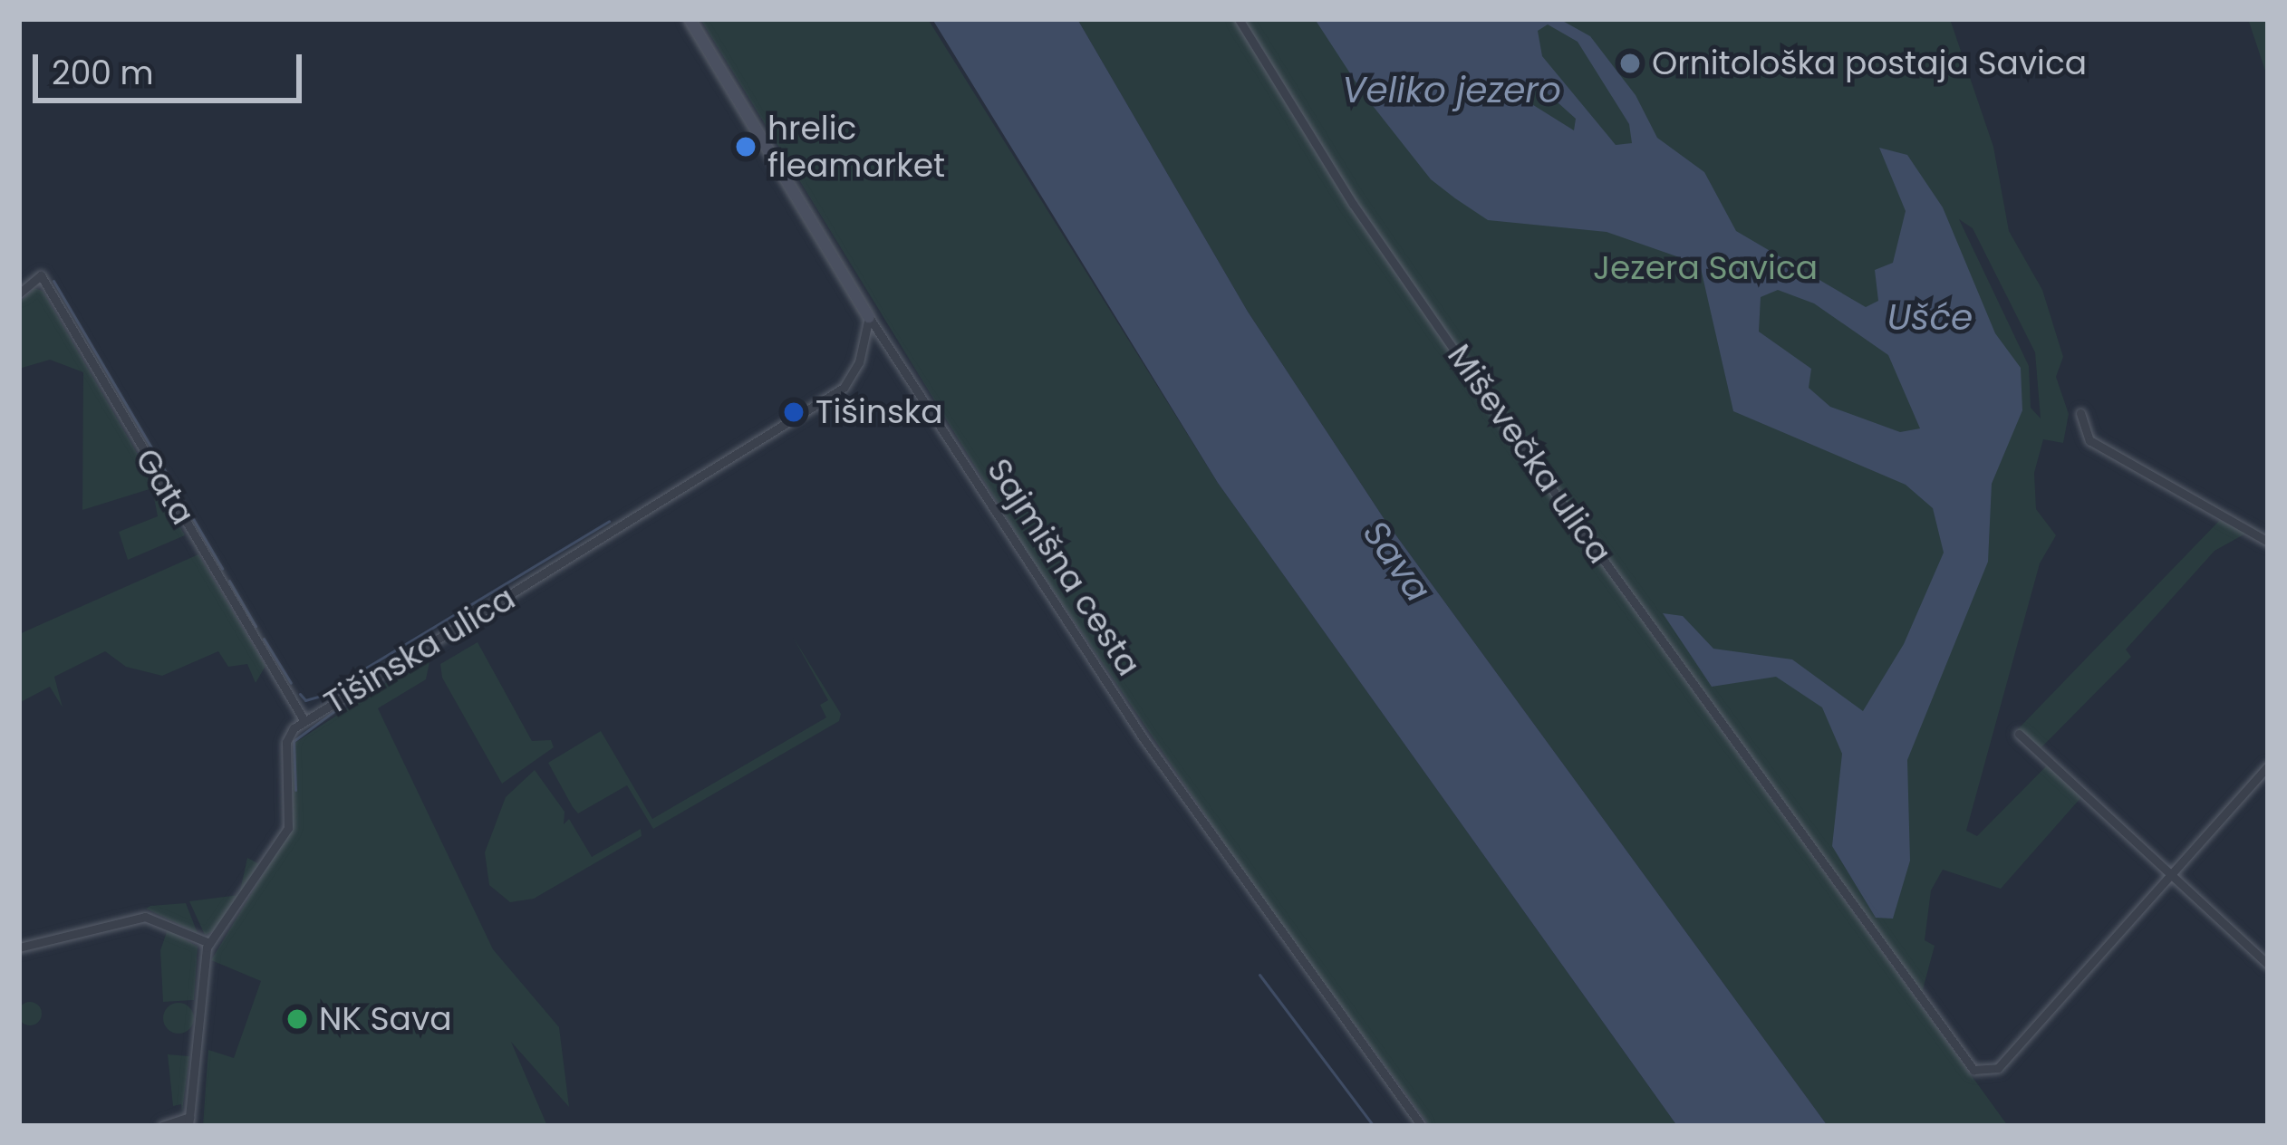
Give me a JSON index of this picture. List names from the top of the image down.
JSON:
{
  "streets": {
    "street": [
      "Miševečka ulica",
      "Gata",
      "Sajmišna cesta",
      "Tišinska ulica"
    ]
  },
  "crossings": [
    ["Gata", "Tišinska ulica"],
    ["Sajmišna cesta", "Tišinska ulica"]
  ],
  "water": ["Veliko jezero", "Ušće", "Sava"],
  "parks": ["Jezera Savica"],
  "places": [
    "Ornitološka postaja Savica",
    "hrelic fleamarket",
    "Tišinska",
    "NK Sava"
  ],
  "scale_bar": "200 m"
}
